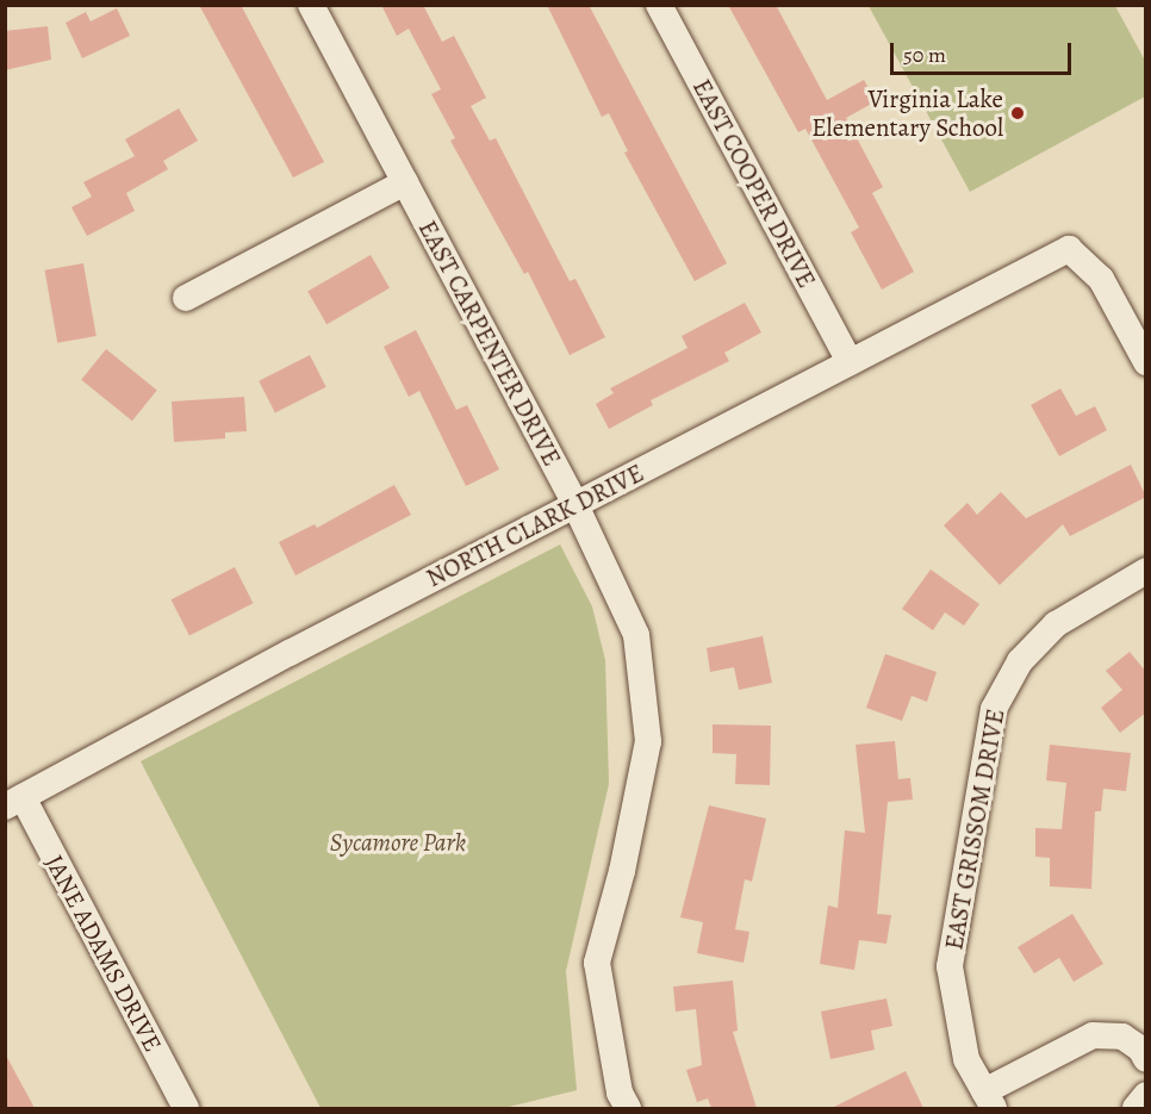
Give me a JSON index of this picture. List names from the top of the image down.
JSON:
{
  "streets": {
    "street": [
      "EAST COOPER DRIVE",
      "EAST CARPENTER DRIVE",
      "NORTH CLARK DRIVE",
      "EAST GRISSOM DRIVE",
      "JANE ADAMS DRIVE"
    ]
  },
  "crossings": [
    ["EAST COOPER DRIVE", "NORTH CLARK DRIVE"],
    ["EAST CARPENTER DRIVE", "NORTH CLARK DRIVE"],
    ["NORTH CLARK DRIVE", "JANE ADAMS DRIVE"]
  ],
  "parks": ["Sycamore Park"],
  "places": ["Virginia Lake Elementary School"],
  "scale_bar": "50 m"
}
